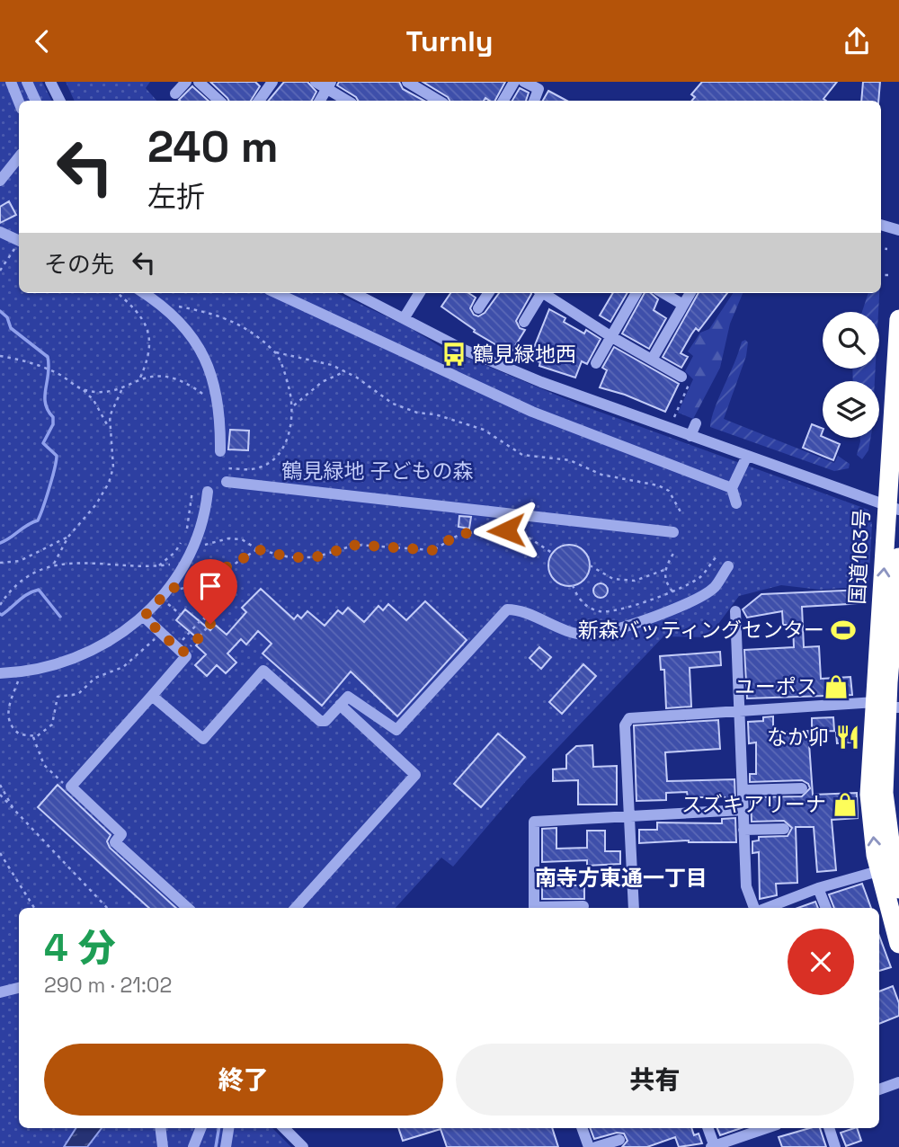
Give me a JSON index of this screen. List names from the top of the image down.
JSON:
{
  "streets": {
    "highway": ["国道163号"]
  },
  "districts": ["南寺方東通一丁目"],
  "parks": ["鶴見緑地 子どもの森"],
  "places": {
    "bus stop": ["鶴見緑地西"],
    "sports": ["新森バッティングセンター"],
    "shop": ["ユーポス", "スズキアリーナ"],
    "restaurant": ["なか卯"]
  },
  "page": {
    "header": "Turnly",
    "turn": ["240 m", "左折"],
    "then": "その先",
    "heading": ["4 分", "290 m · 21:02"],
    "buttons": ["終了", "共有"]
  }
}
